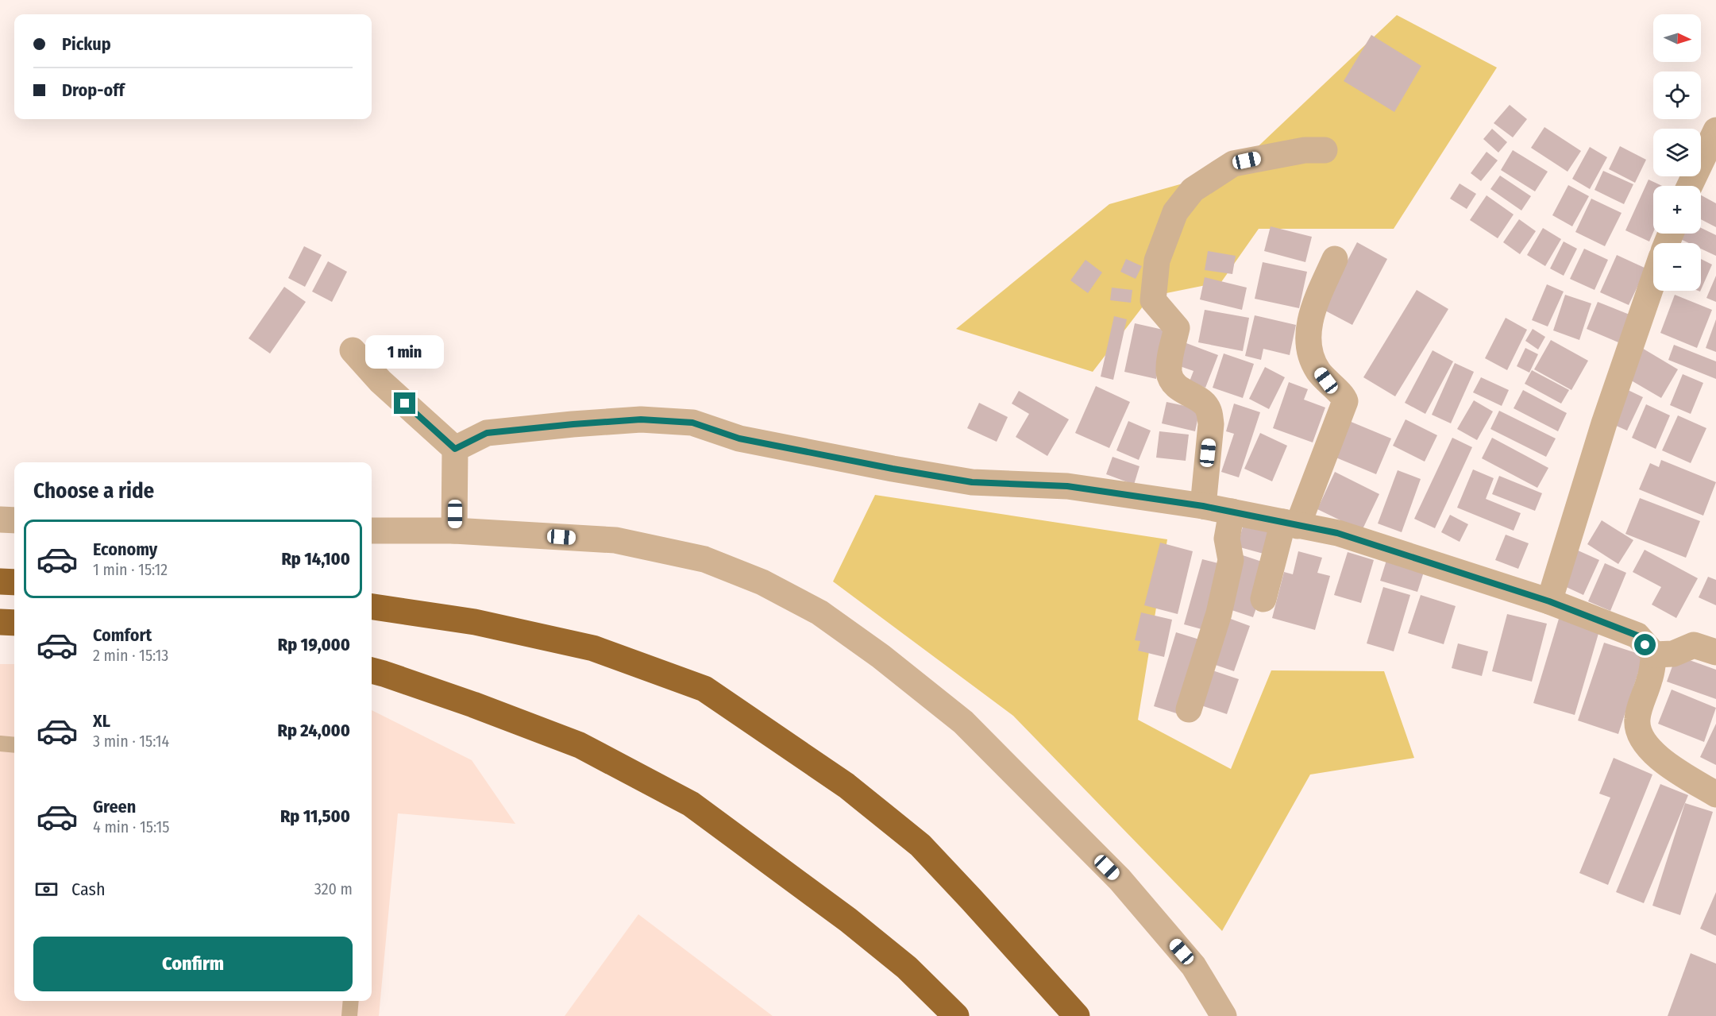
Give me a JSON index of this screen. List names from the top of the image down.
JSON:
{
  "north": "right",
  "page": {
    "map_buttons": ["+", "−"],
    "banner": ["Pickup", "Drop-off"],
    "bubble": "1 min",
    "heading": "Choose a ride",
    "list": [
      {
        "name": "Economy",
        "note": "1 min · 15:12",
        "value": "Rp 14,100"
      },
      {
        "name": "Comfort",
        "note": "2 min · 15:13",
        "value": "Rp 19,000"
      },
      {
        "name": "XL",
        "note": "3 min · 15:14",
        "value": "Rp 24,000"
      },
      {
        "name": "Green",
        "note": "4 min · 15:15",
        "value": "Rp 11,500"
      }
    ],
    "pay": ["Cash", "320 m"],
    "buttons": "Confirm"
  }
}
